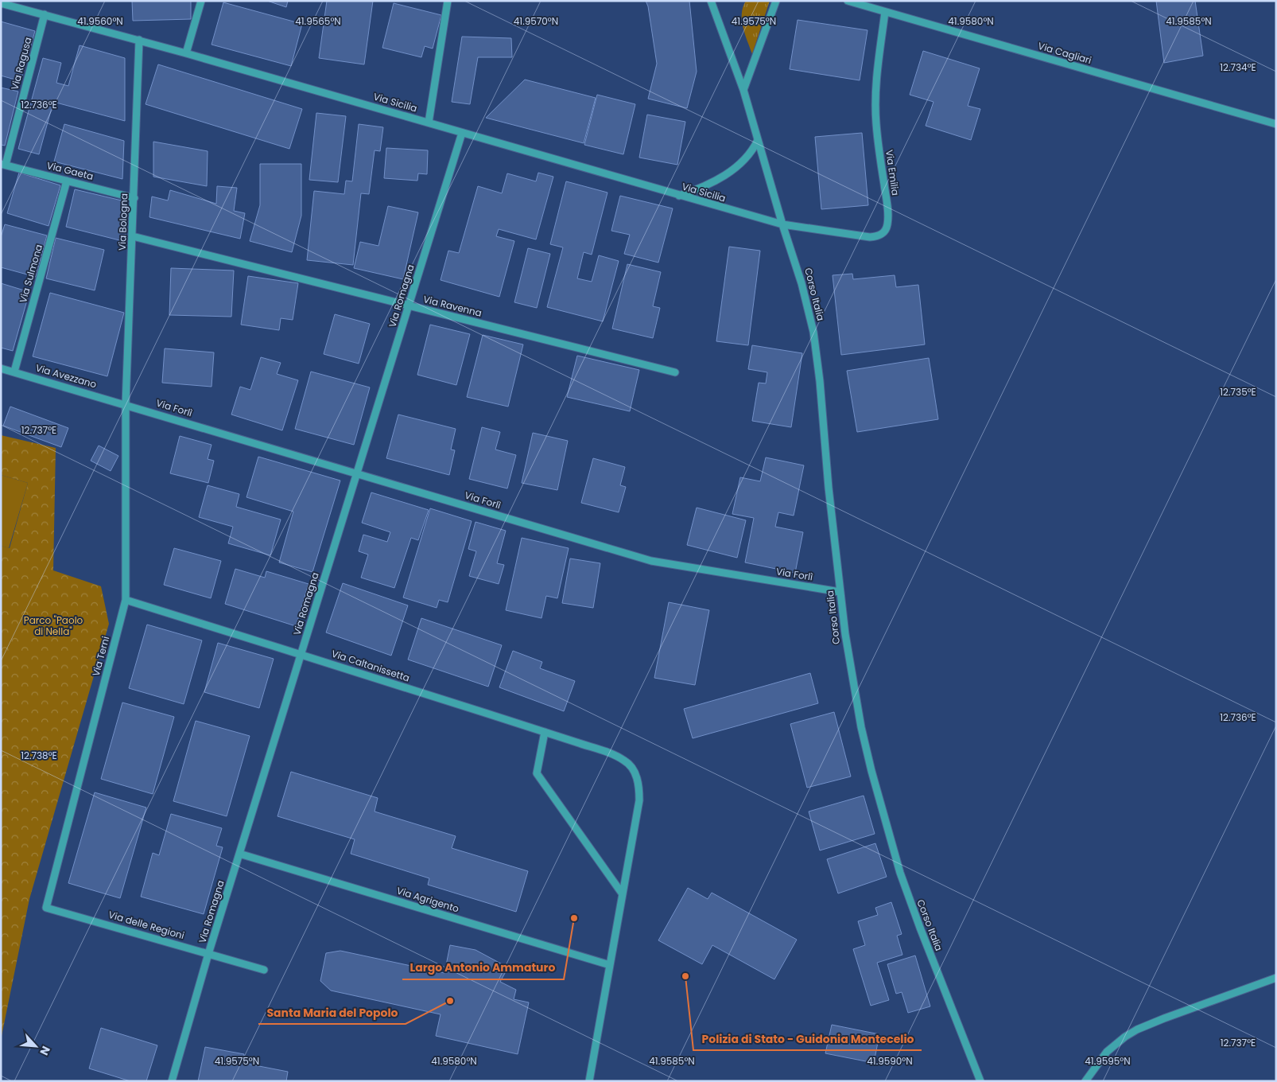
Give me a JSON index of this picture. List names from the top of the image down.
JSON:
{
  "streets": {
    "street": [
      "Via Cagliari",
      "Via Ragusa",
      "Via Sicilia",
      "Via Gaeta",
      "Via Emilia",
      "Via Bologna",
      "Via Sulmona",
      "Corso Italia",
      "Via Romagna",
      "Via Ravenna",
      "Via Avezzano",
      "Via Forlì",
      "Via Terni",
      "Via Caltanissetta",
      "Via Agrigento",
      "Via delle Regioni"
    ]
  },
  "crossings": [
    ["Via Cagliari", "Via Emilia"],
    ["Via Ragusa", "Via Sicilia"],
    ["Via Ragusa", "Via Gaeta"],
    ["Via Sicilia", "Via Emilia"],
    ["Via Sicilia", "Via Bologna"],
    ["Via Sicilia", "Corso Italia"],
    ["Via Sicilia", "Via Romagna"],
    ["Via Gaeta", "Via Bologna"],
    ["Via Gaeta", "Via Sulmona"],
    ["Via Emilia", "Corso Italia"],
    ["Via Bologna", "Via Ravenna"],
    ["Via Bologna", "Via Avezzano"],
    ["Via Bologna", "Via Forlì"],
    ["Via Bologna", "Via Terni"],
    ["Via Sulmona", "Via Avezzano"],
    ["Corso Italia", "Via Forlì"],
    ["Via Romagna", "Via Ravenna"],
    ["Via Romagna", "Via Forlì"],
    ["Via Romagna", "Via Caltanissetta"],
    ["Via Romagna", "Via Agrigento"],
    ["Via Romagna", "Via delle Regioni"],
    ["Via Avezzano", "Via Forlì"],
    ["Via Avezzano", "Via Terni"],
    ["Via Forlì", "Via Terni"],
    ["Via Terni", "Via Caltanissetta"],
    ["Via Terni", "Via delle Regioni"],
    ["Via Caltanissetta", "Via Agrigento"]
  ],
  "parks": ["Parco \"Paolo di Nella\""],
  "places": ["Largo Antonio Ammaturo", "Polizia di Stato - Guidonia Montecelio", "Santa Maria del Popolo"],
  "north": "bottom right",
  "coordinates": [
    "41.9560°N",
    "41.9565°N",
    "41.9570°N",
    "41.9575°N",
    "41.9580°N",
    "41.9585°N",
    "12.734°E",
    "12.736°E",
    "12.735°E",
    "12.737°E",
    "12.738°E",
    "41.9590°N",
    "41.9595°N"
  ]
}
